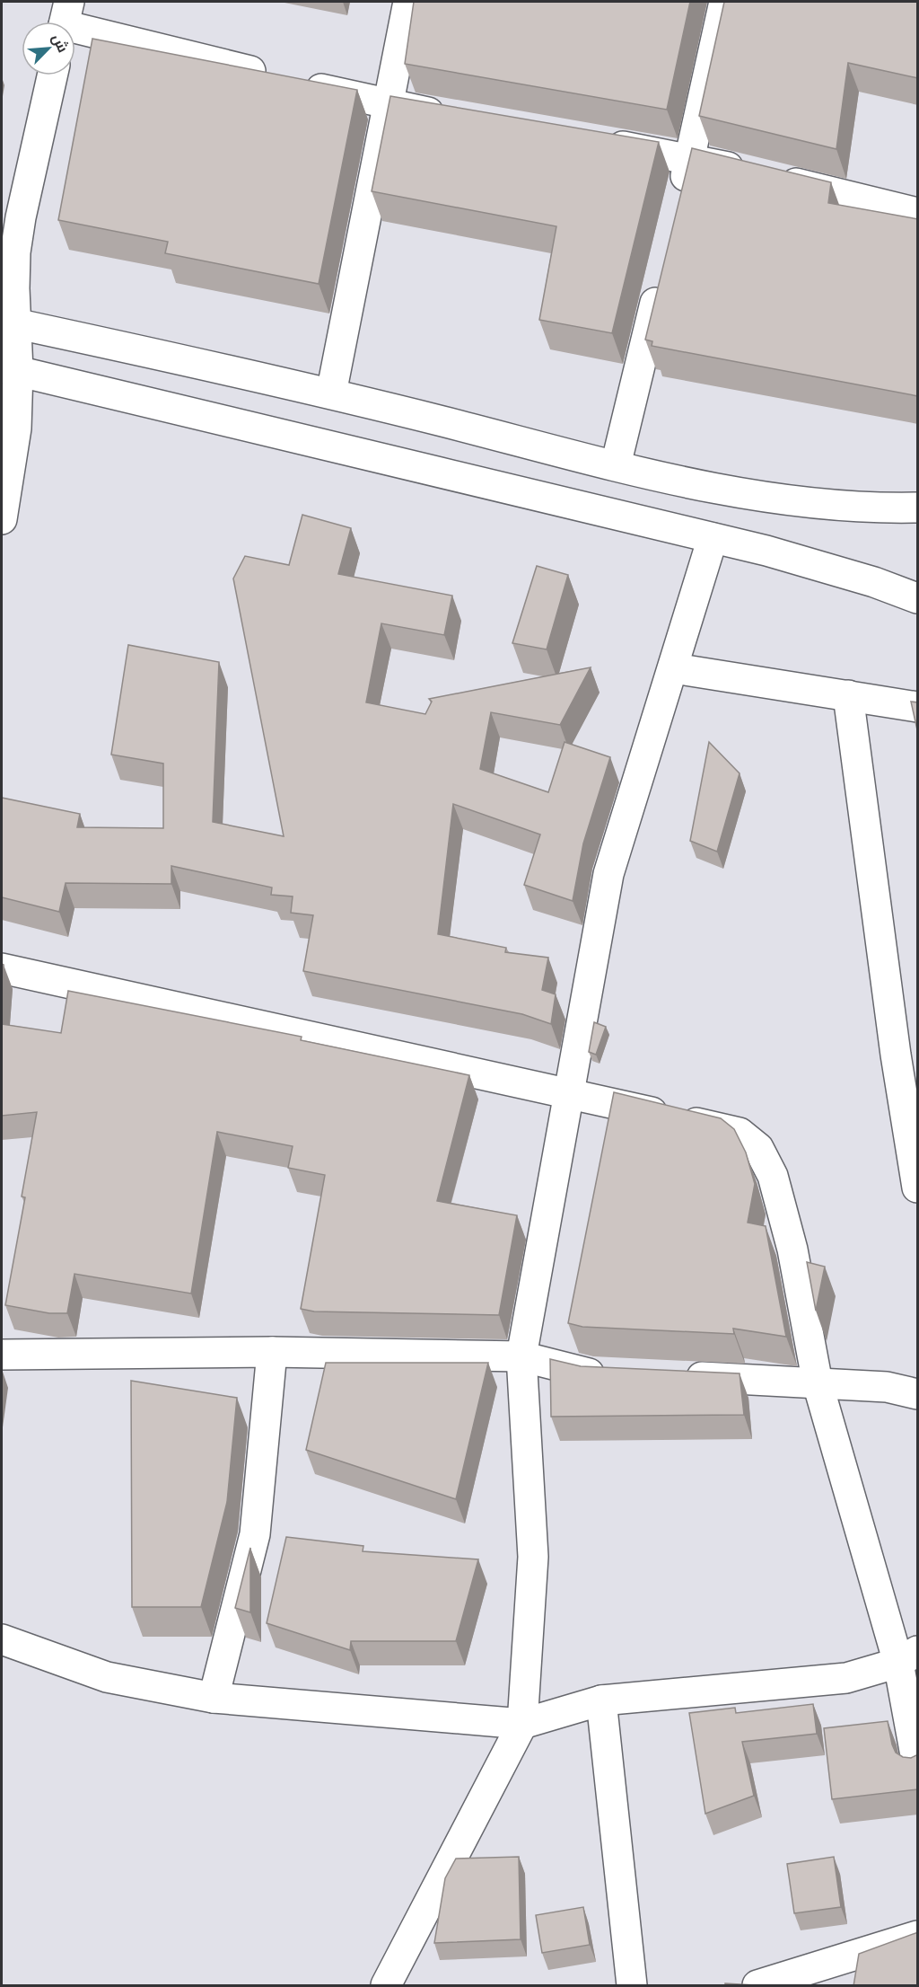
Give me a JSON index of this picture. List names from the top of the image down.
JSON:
{
  "north": "top right"
}
